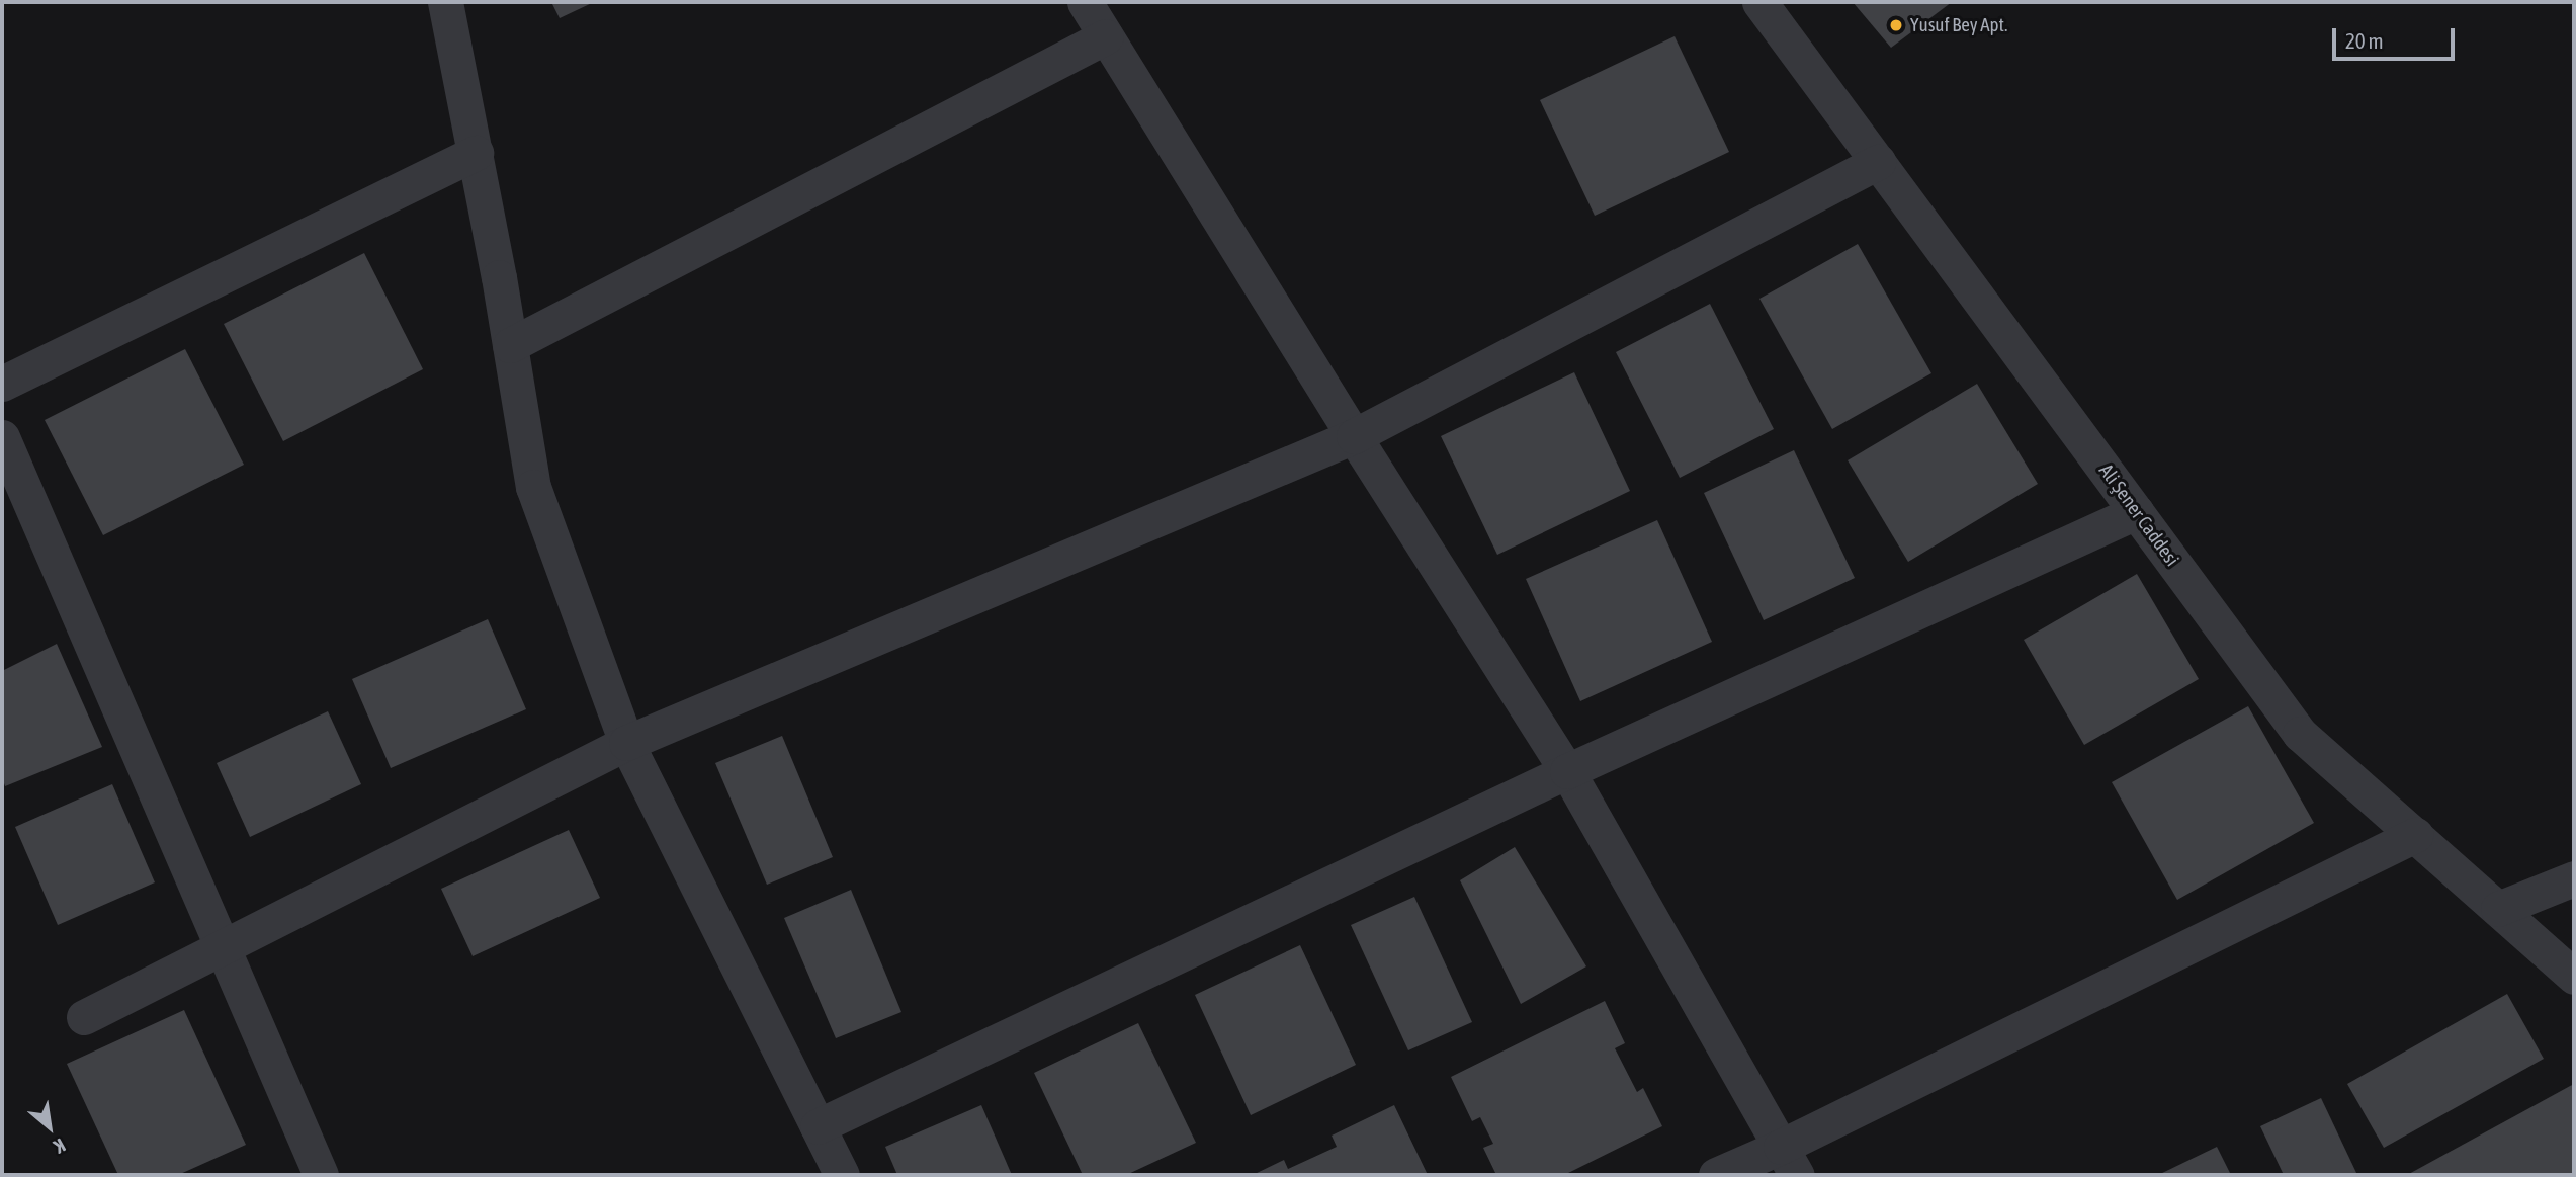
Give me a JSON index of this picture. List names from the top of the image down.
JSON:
{
  "streets": {
    "street": ["Ali Şener Caddesi"]
  },
  "places": ["Yusuf Bey Apt."],
  "scale_bar": "20 m",
  "north": "bottom right"
}
